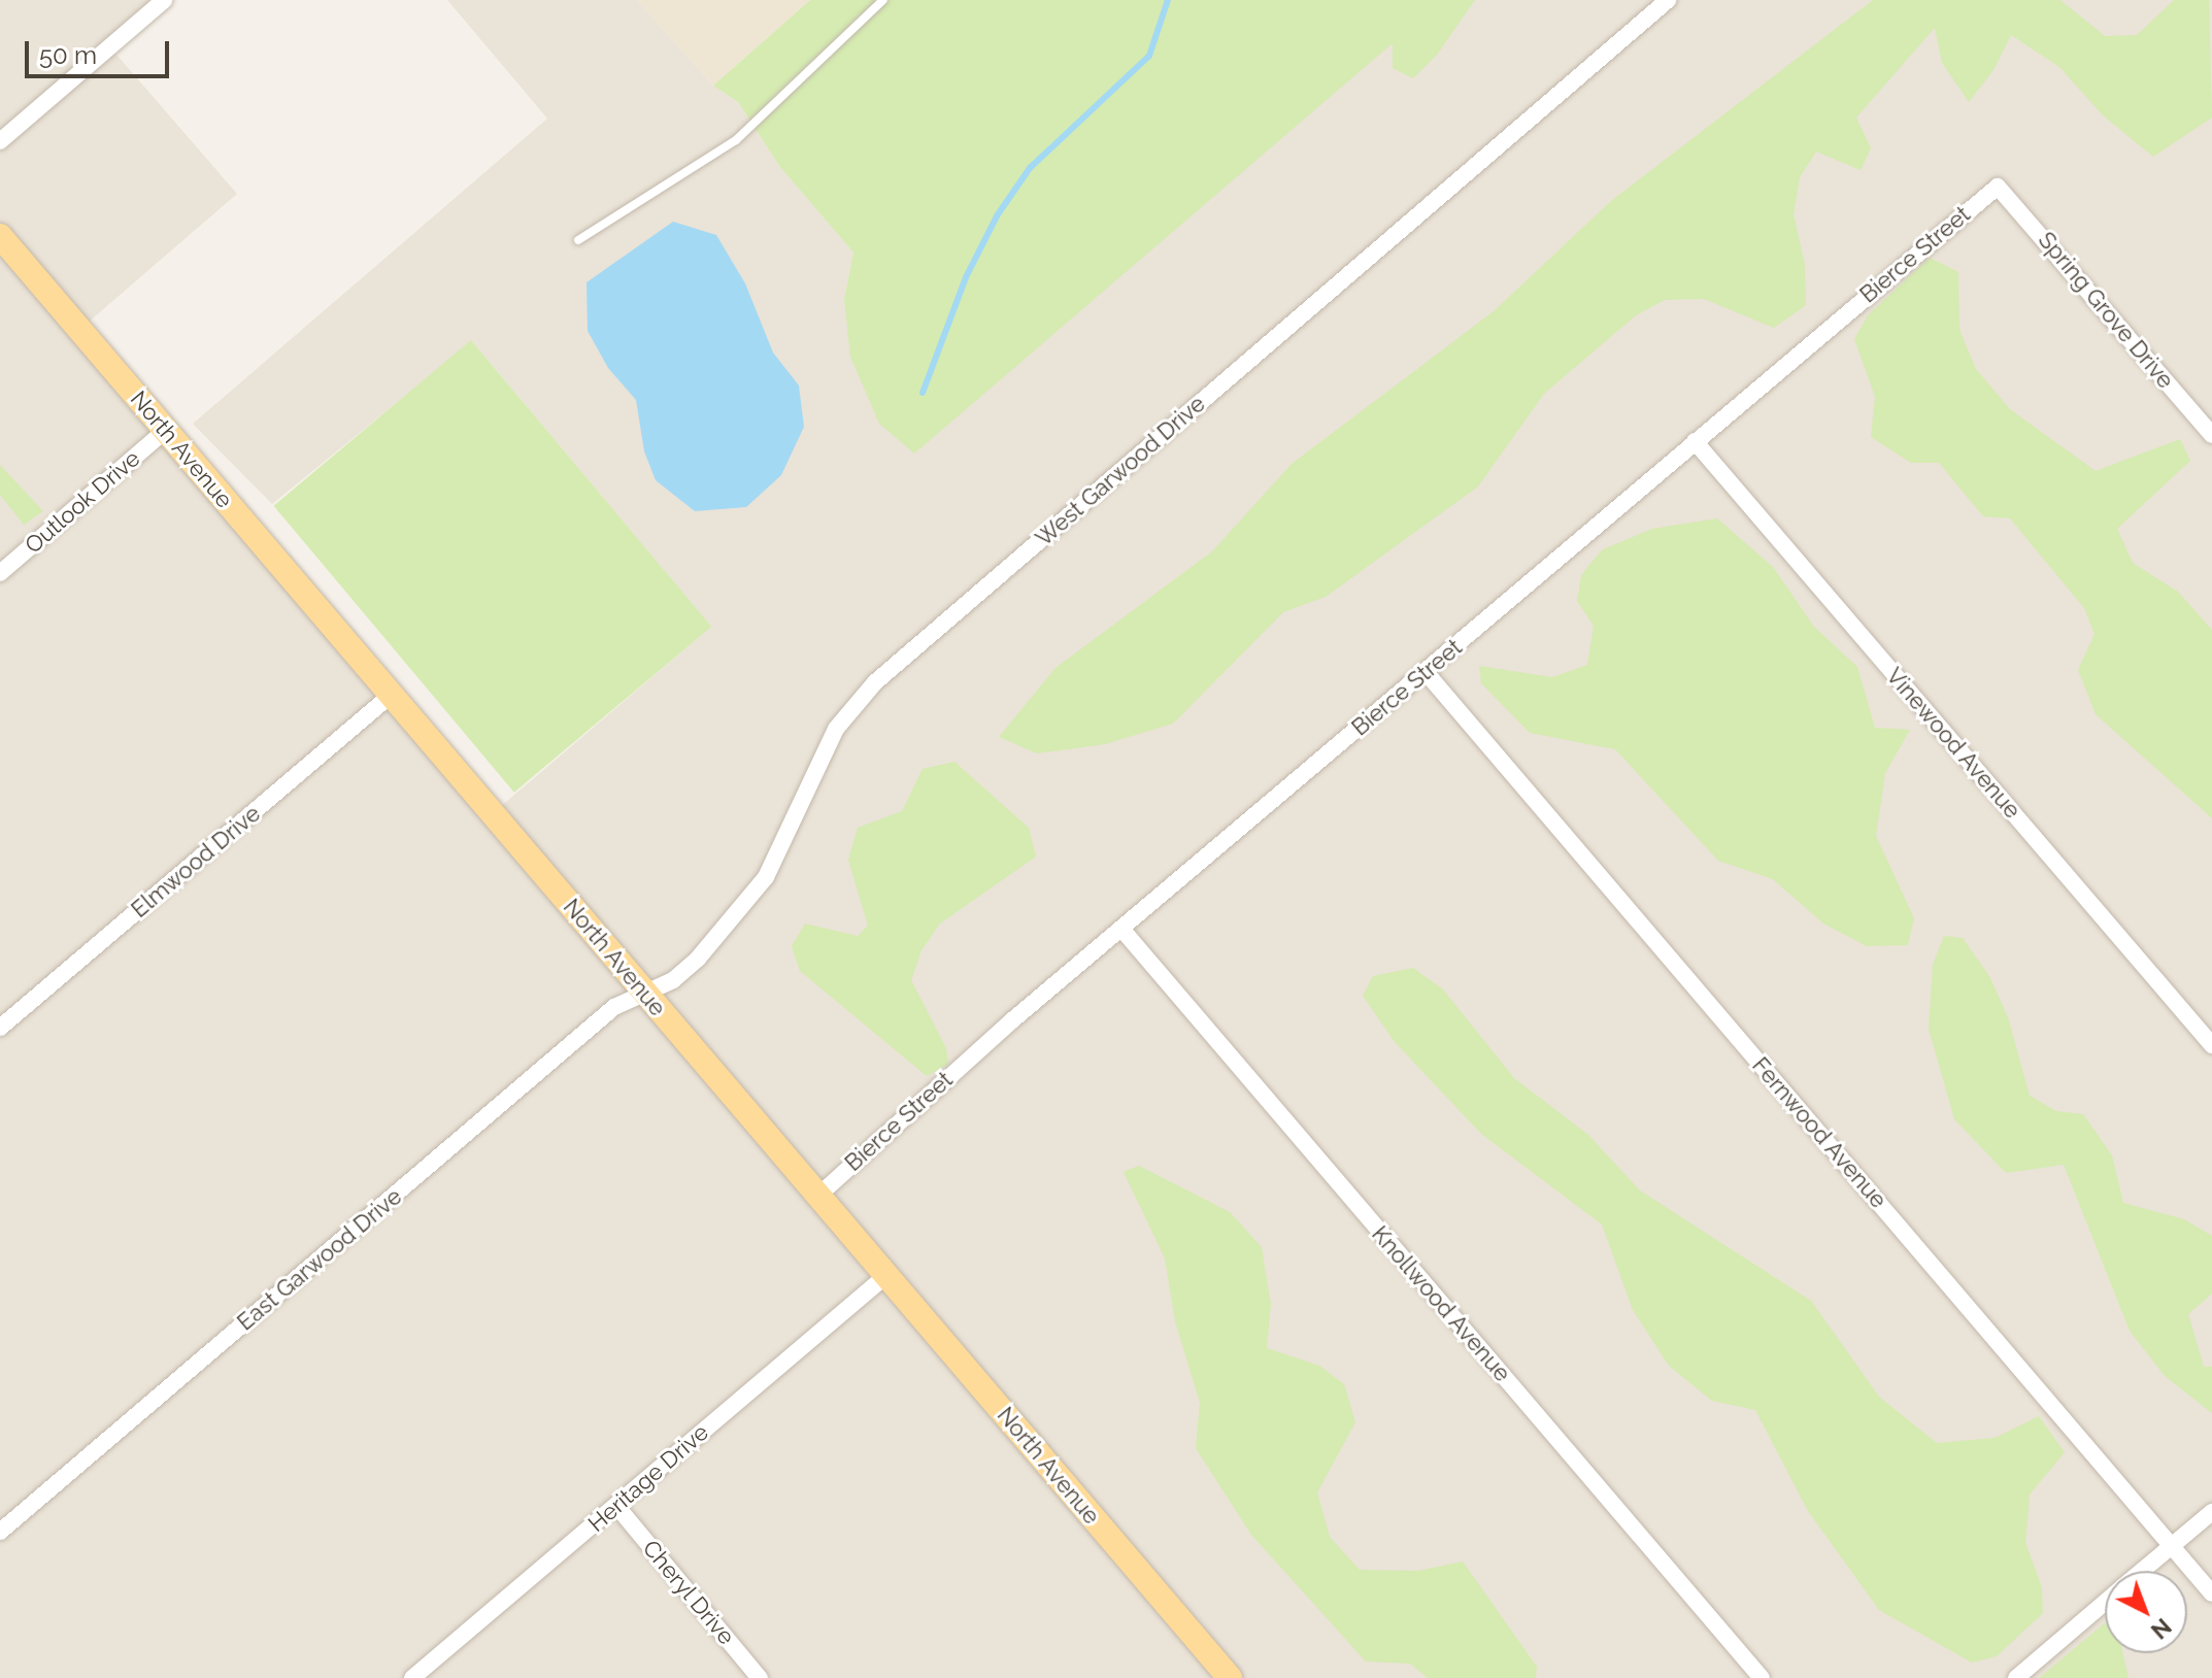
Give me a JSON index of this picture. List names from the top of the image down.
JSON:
{
  "streets": {
    "main road": ["North Avenue"],
    "street": [
      "Bierce Street",
      "Spring Grove Drive",
      "West Garwood Drive",
      "Outlook Drive",
      "Vinewood Avenue",
      "Elmwood Drive",
      "Fernwood Avenue",
      "East Garwood Drive",
      "Knollwood Avenue",
      "Heritage Drive",
      "Cheryl Drive"
    ]
  },
  "crossings": [
    ["Bierce Street", "Spring Grove Drive"],
    ["Bierce Street", "North Avenue"],
    ["Bierce Street", "Vinewood Avenue"],
    ["Bierce Street", "Fernwood Avenue"],
    ["Bierce Street", "Knollwood Avenue"],
    ["North Avenue", "West Garwood Drive"],
    ["North Avenue", "Outlook Drive"],
    ["North Avenue", "Elmwood Drive"],
    ["North Avenue", "East Garwood Drive"],
    ["North Avenue", "Heritage Drive"],
    ["West Garwood Drive", "East Garwood Drive"],
    ["Heritage Drive", "Cheryl Drive"]
  ],
  "scale_bar": "50 m",
  "north": "bottom right"
}
